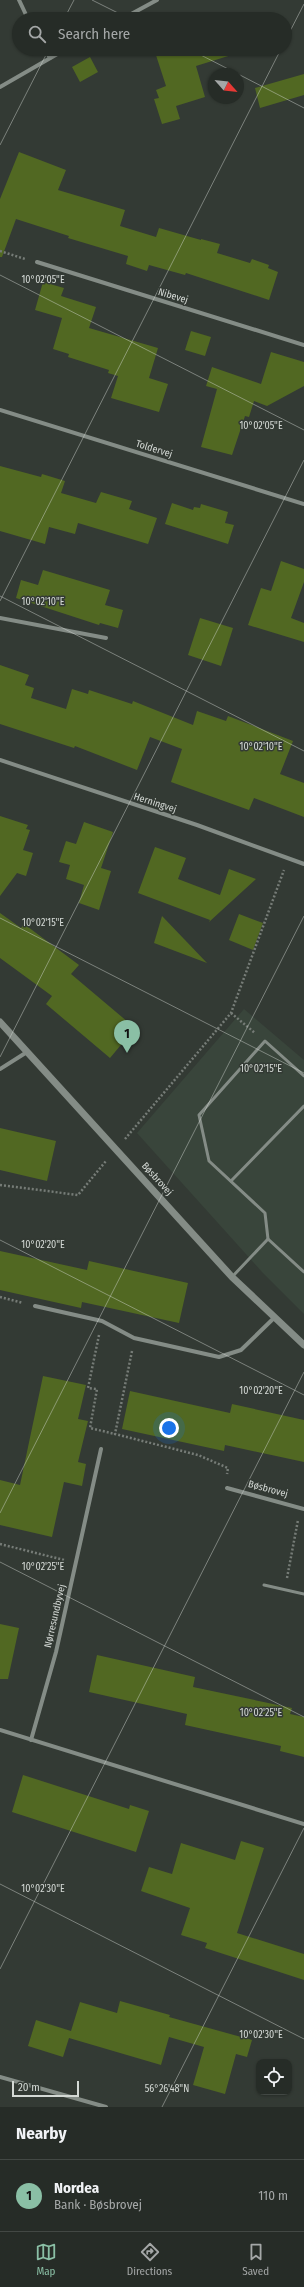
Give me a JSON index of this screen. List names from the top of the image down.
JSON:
{
  "streets": {
    "street": [
      "Nibevej",
      "Toldervej",
      "Herningvej",
      "Bøsbrovej",
      "Nørresundbyvej"
    ]
  },
  "scale_bar": "20 m",
  "north": "bottom right",
  "page": {
    "search": "Search here",
    "pins": "1",
    "scale": "20 m",
    "heading": "Nearby",
    "list": [
      {
        "mark": "1",
        "name": "Nordea",
        "note": "Bank · Bøsbrovej",
        "value": "110 m"
      }
    ],
    "nav": ["Map", "Directions", "Saved"]
  },
  "coordinates": [
    "10°02'05\"E",
    "10°02'10\"E",
    "10°02'15\"E",
    "10°02'20\"E",
    "10°02'25\"E",
    "10°02'30\"E",
    "56°26'48\"N"
  ]
}
